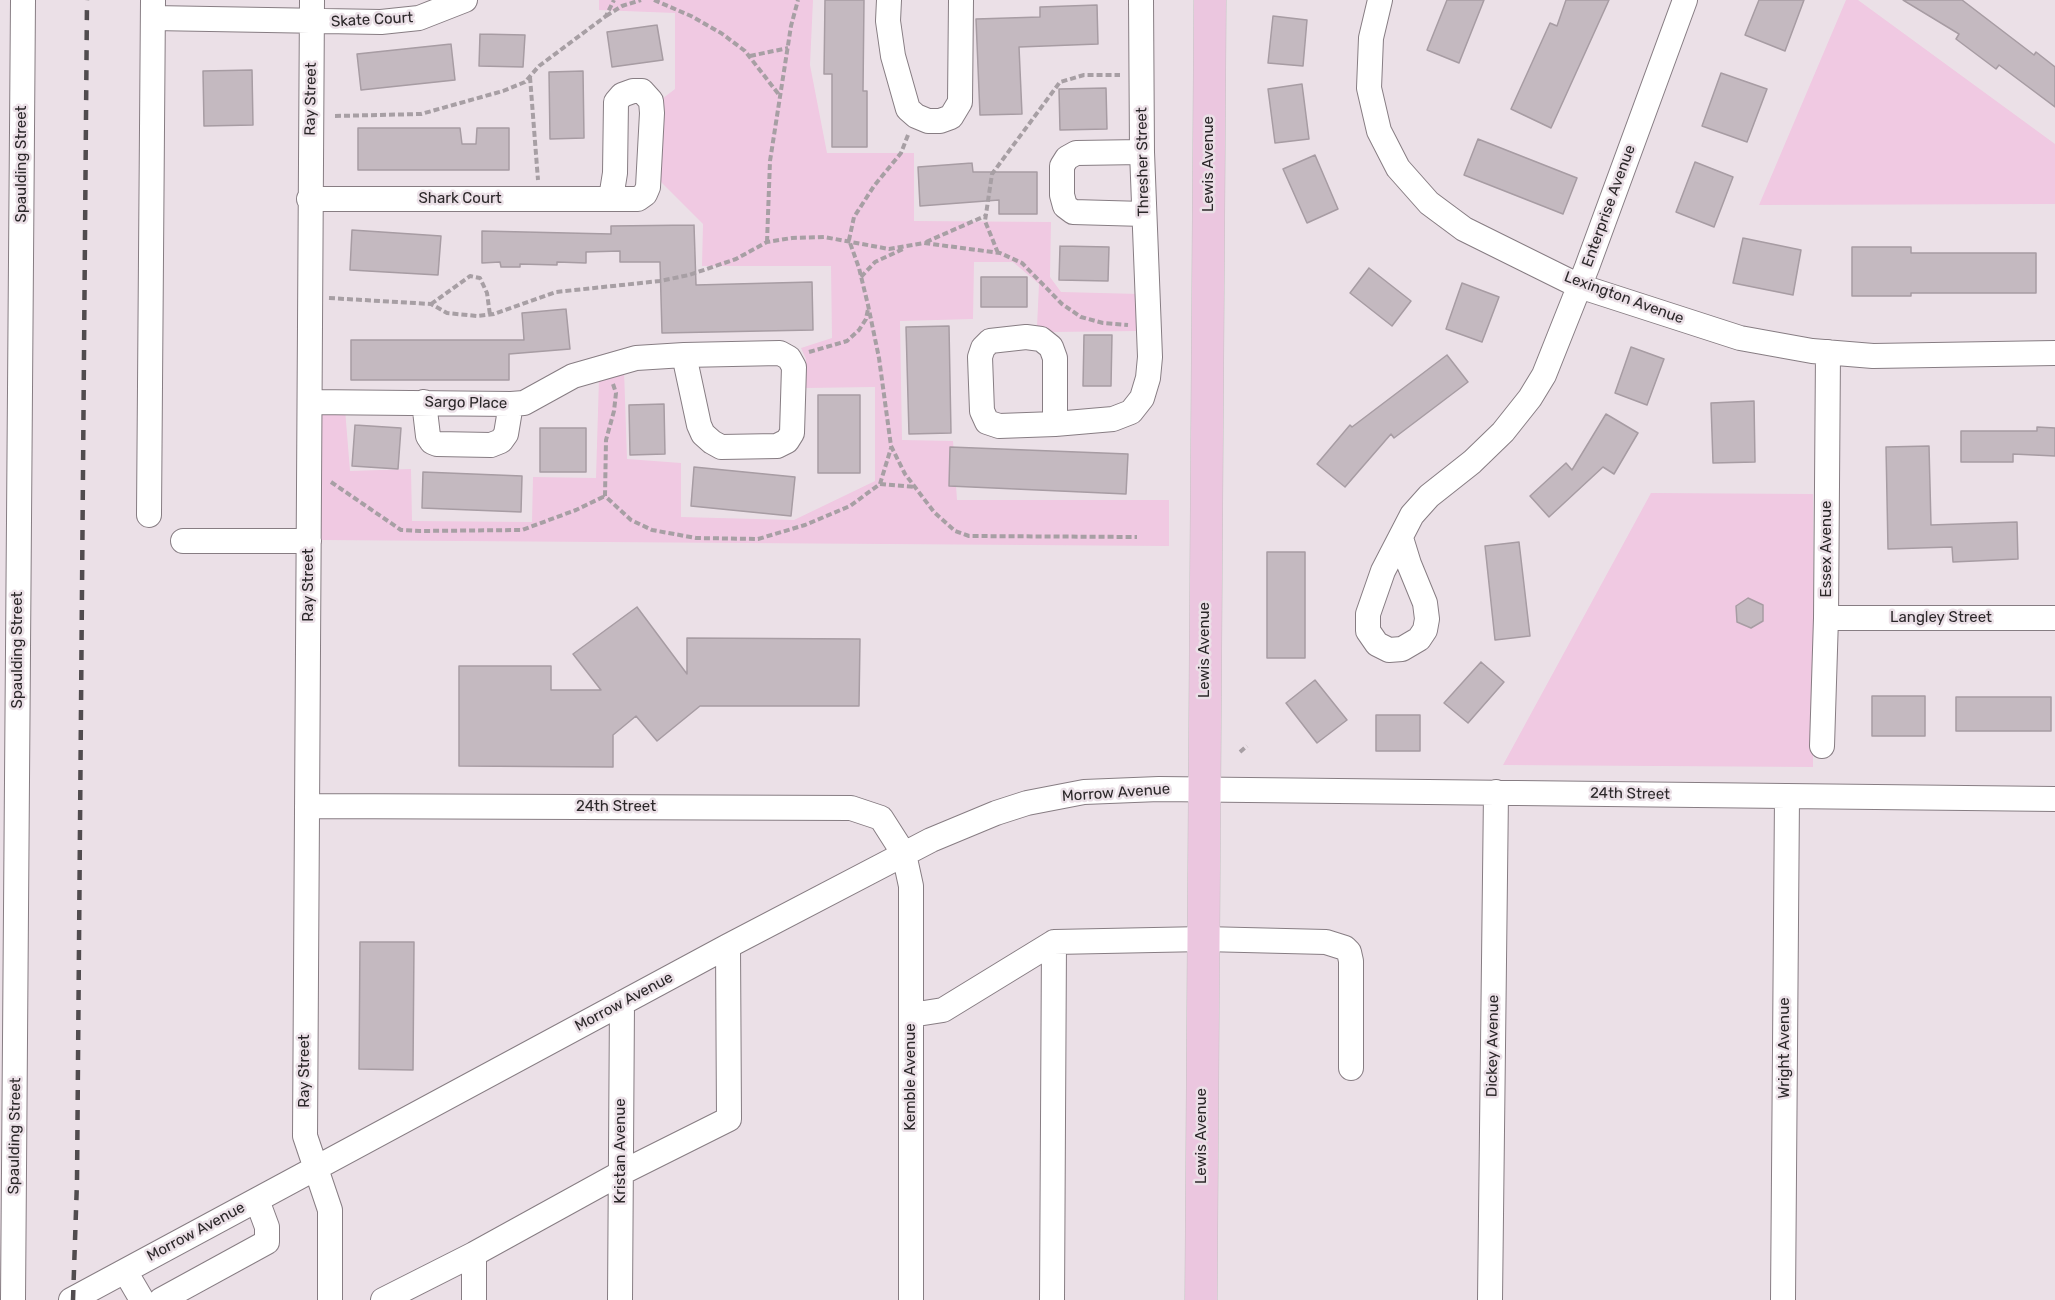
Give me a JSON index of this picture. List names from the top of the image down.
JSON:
{
  "streets": {
    "main road": ["Lewis Avenue"],
    "street": [
      "Skate Court",
      "Ray Street",
      "Thresher Street",
      "Spaulding Street",
      "Shark Court",
      "Enterprise Avenue",
      "Lexington Avenue",
      "Sargo Place",
      "Essex Avenue",
      "Langley Street",
      "Morrow Avenue",
      "24th Street",
      "Dickey Avenue",
      "Wright Avenue",
      "Kemble Avenue",
      "Kristan Avenue"
    ]
  },
  "crossings": [
    ["Skate Court", "Ray Street"],
    ["Ray Street", "Shark Court"],
    ["Ray Street", "Sargo Place"],
    ["Ray Street", "Morrow Avenue"],
    ["Ray Street", "24th Street"],
    ["Lewis Avenue", "Morrow Avenue"],
    ["Lewis Avenue", "24th Street"],
    ["Enterprise Avenue", "Lexington Avenue"],
    ["Lexington Avenue", "Essex Avenue"],
    ["Essex Avenue", "Langley Street"],
    ["Morrow Avenue", "24th Street"],
    ["Morrow Avenue", "Kemble Avenue"],
    ["Morrow Avenue", "Kristan Avenue"],
    ["24th Street", "Dickey Avenue"],
    ["24th Street", "Wright Avenue"],
    ["24th Street", "Kemble Avenue"]
  ]
}
